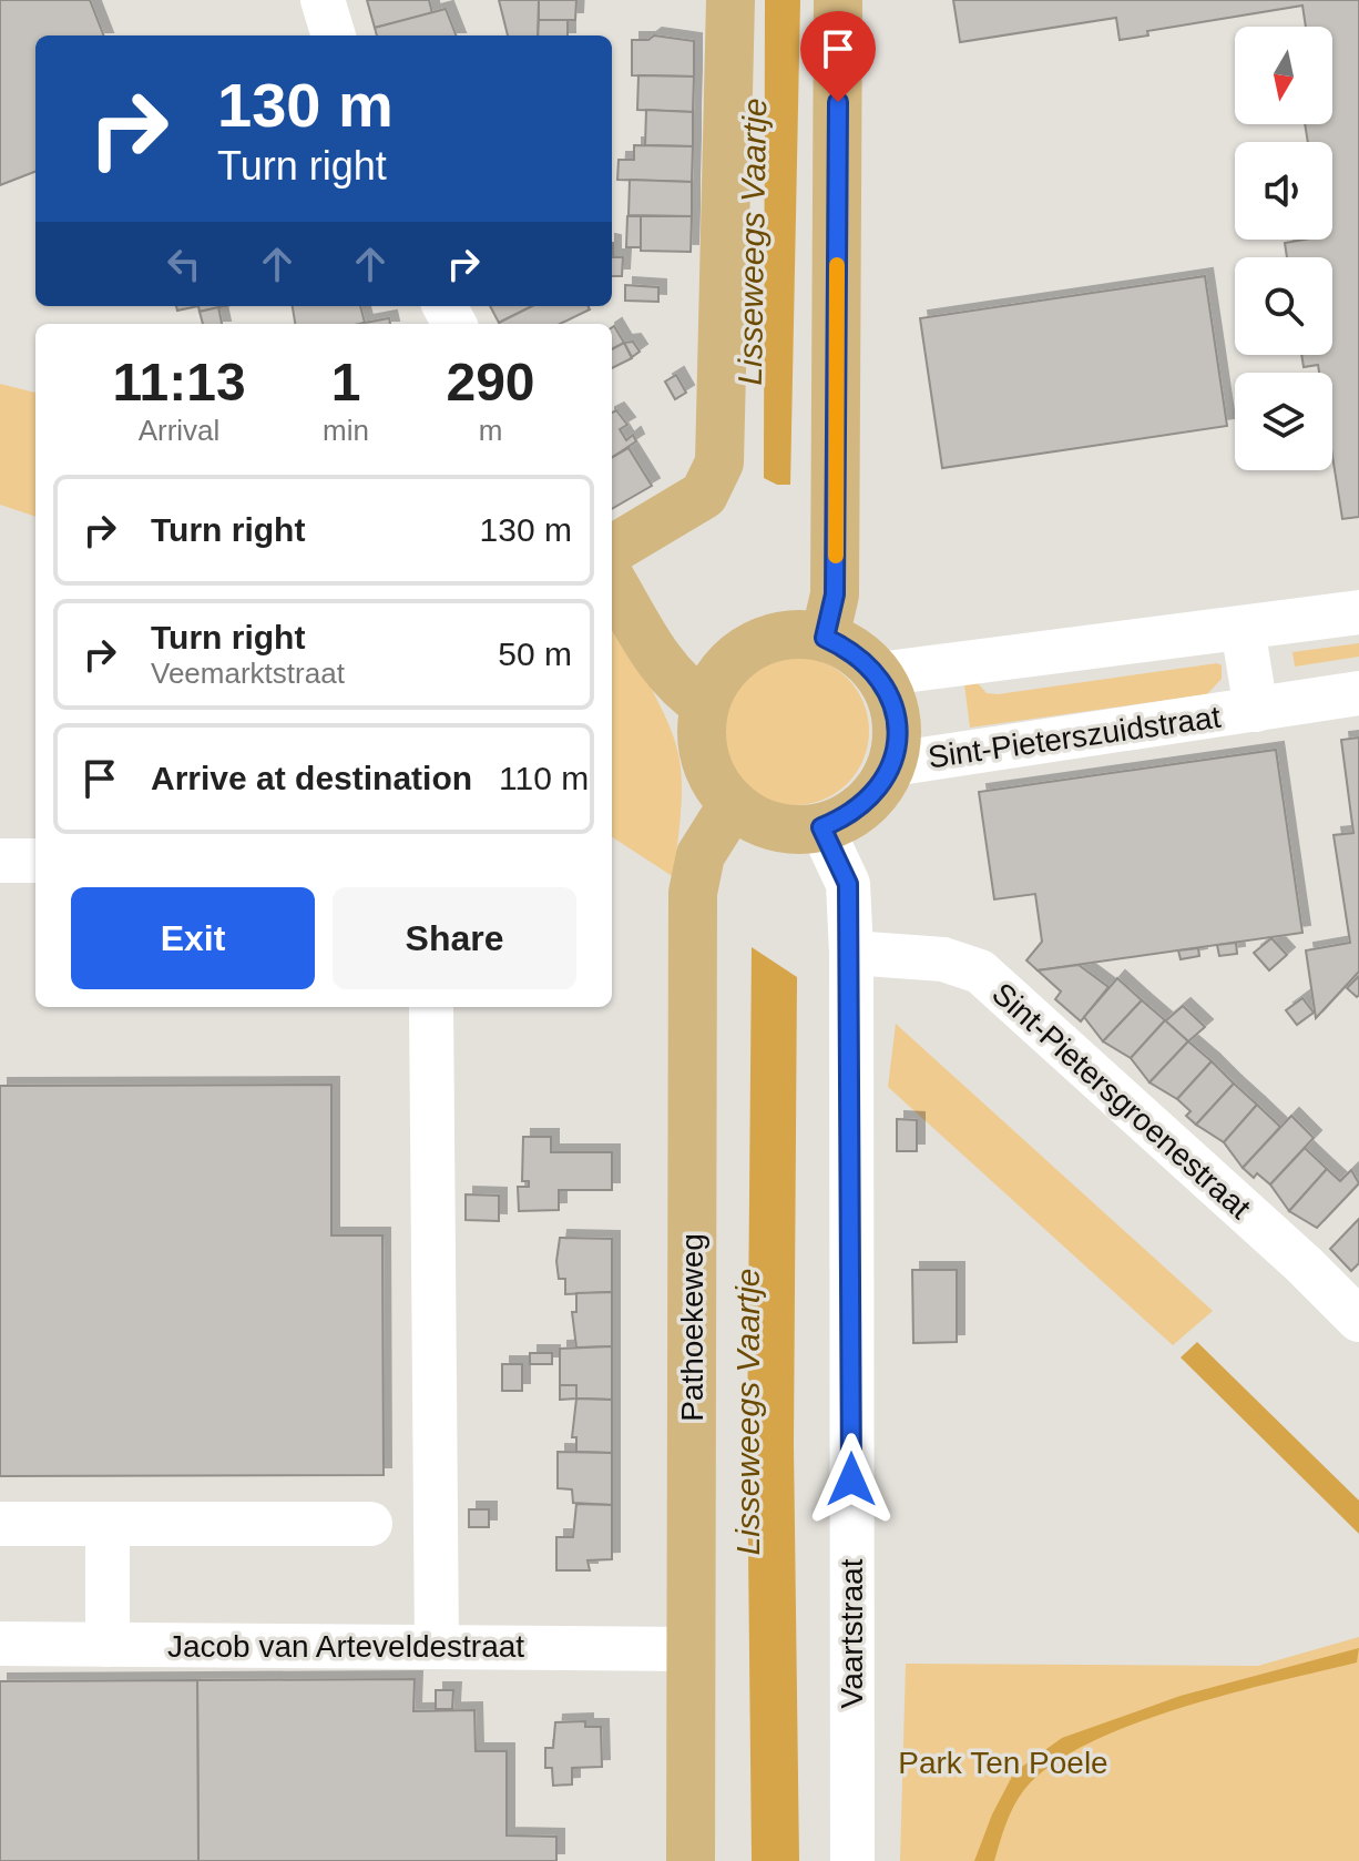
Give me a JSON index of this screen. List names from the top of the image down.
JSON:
{
  "streets": {
    "main road": ["Pathoekeweg"],
    "street": [
      "Sint-Pieterszuidstraat",
      "Sint-Pietersgroenestraat",
      "Vaartstraat",
      "Jacob van Arteveldestraat"
    ]
  },
  "crossings": [
    ["Sint-Pieterszuidstraat", "Pathoekeweg"],
    ["Sint-Pieterszuidstraat", "Vaartstraat"],
    ["Sint-Pietersgroenestraat", "Vaartstraat"],
    ["Pathoekeweg", "Vaartstraat"],
    ["Pathoekeweg", "Jacob van Arteveldestraat"]
  ],
  "water": ["Lisseweegs Vaartje"],
  "parks": ["Park Ten Poele"],
  "north": "bottom",
  "page": {
    "turn": ["130 m", "Turn right"],
    "eta": [
      "11:13",
      "Arrival",
      "1",
      "min",
      "290",
      "m"
    ],
    "list": [
      {
        "name": "Turn right",
        "value": "130 m"
      },
      {
        "name": "Turn right",
        "note": "Veemarktstraat",
        "value": "50 m"
      },
      {
        "name": "Arrive at destination",
        "value": "110 m"
      }
    ],
    "buttons": ["Exit", "Share"]
  }
}
